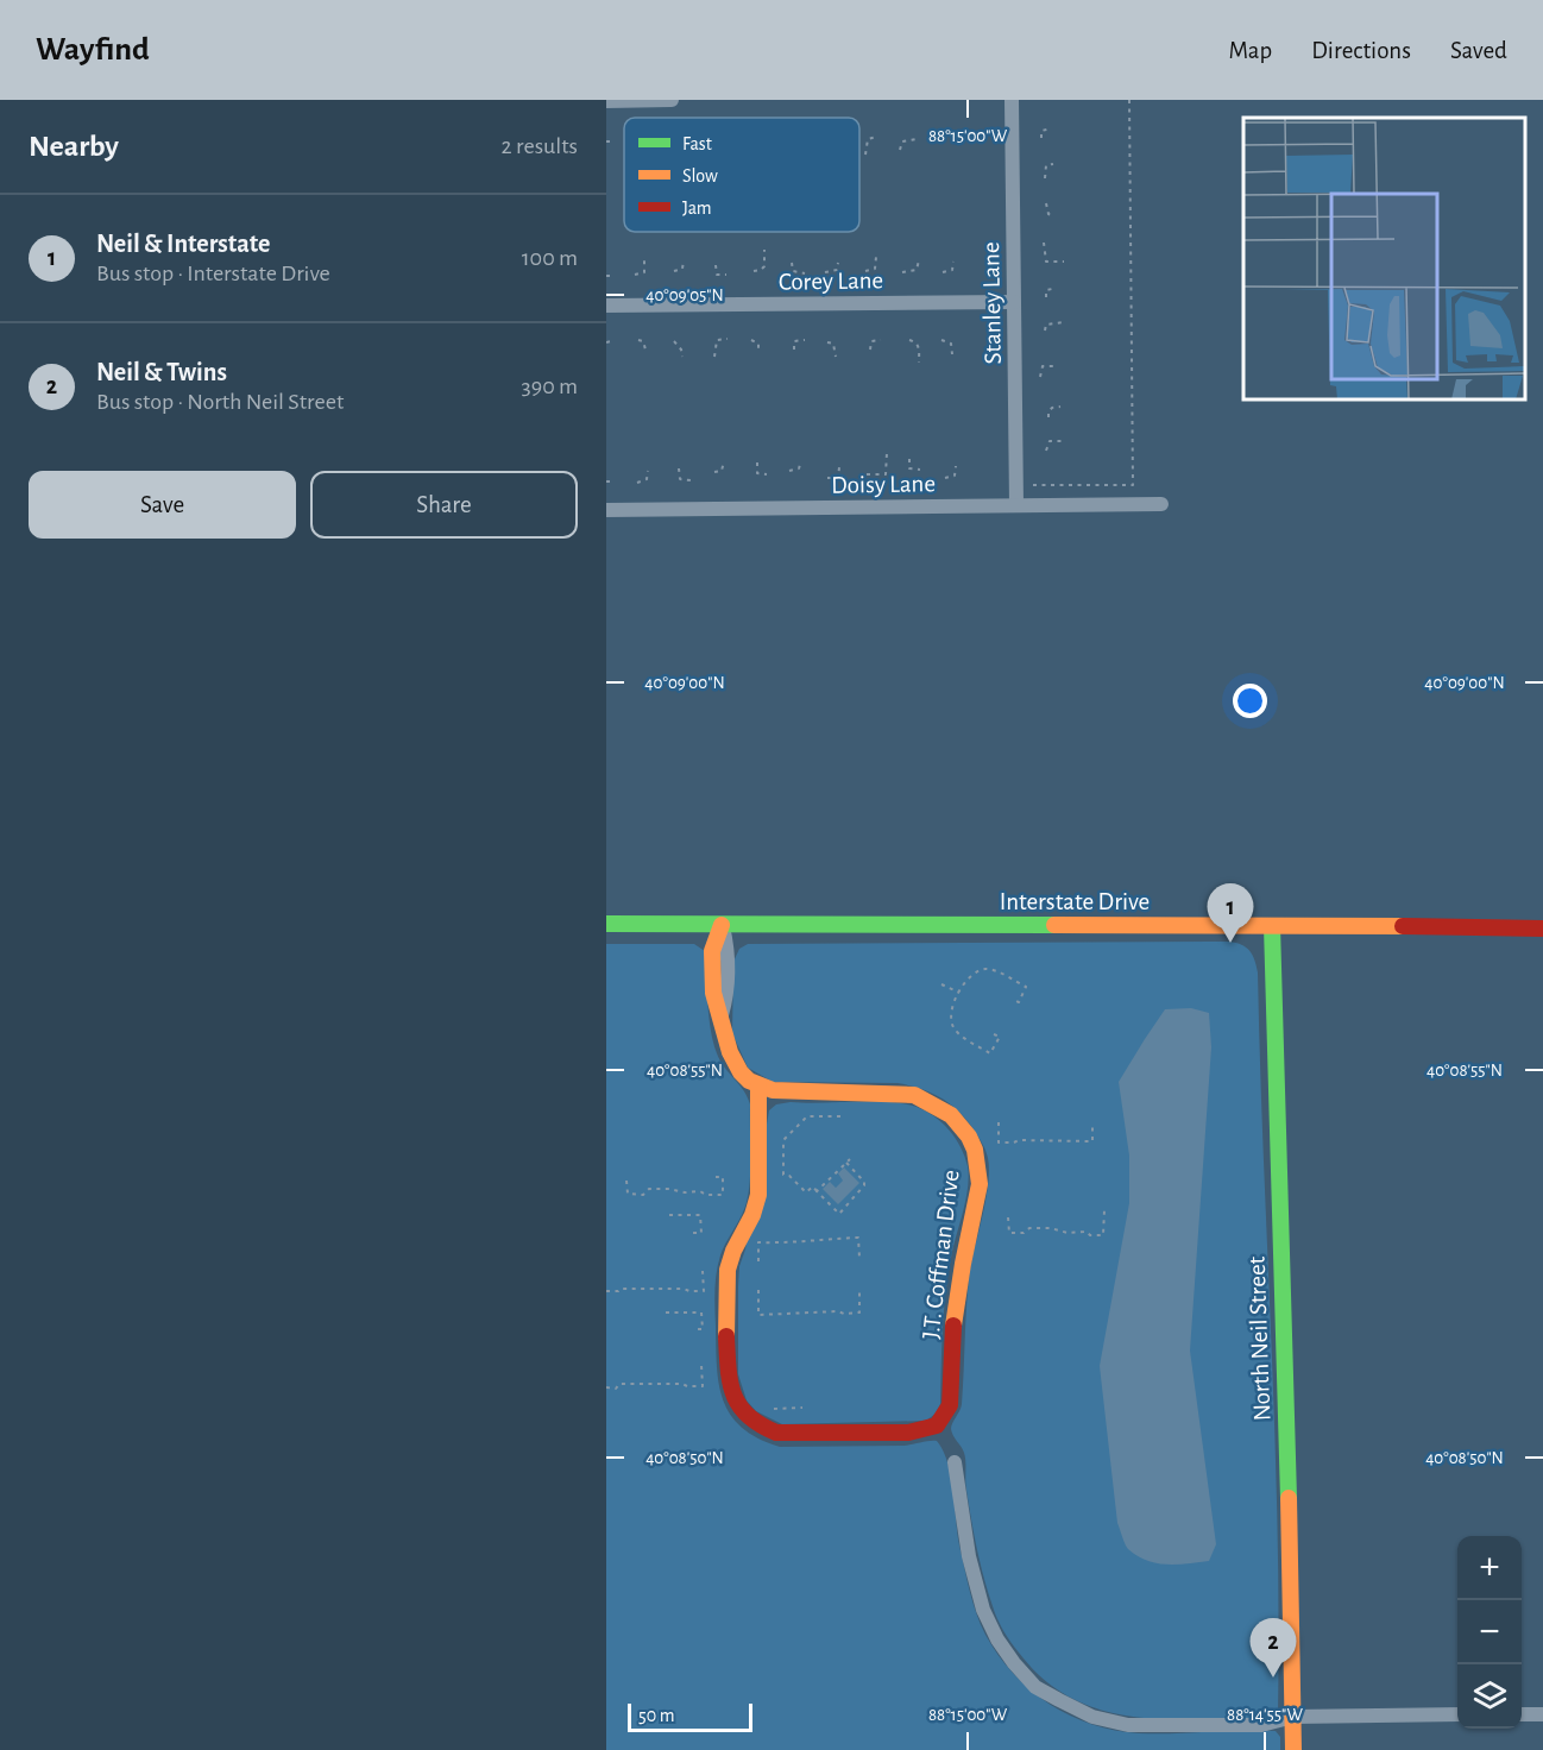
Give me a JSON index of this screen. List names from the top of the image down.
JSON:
{
  "streets": {
    "main road": ["Interstate Drive", "J.T. Coffman Drive", "North Neil Street"],
    "street": ["Corey Lane", "Stanley Lane", "Doisy Lane"]
  },
  "crossings": [
    ["Corey Lane", "Stanley Lane"],
    ["Stanley Lane", "Doisy Lane"],
    ["Interstate Drive", "North Neil Street"]
  ],
  "legend": ["Fast", "Slow", "Jam"],
  "scale_bar": "50 m",
  "page": {
    "header": "Wayfind",
    "nav": ["Map", "Directions", "Saved"],
    "heading": ["Nearby", "2 results"],
    "list": [
      {
        "mark": "1",
        "name": "Neil & Interstate",
        "note": "Bus stop · Interstate Drive",
        "value": "100 m"
      },
      {
        "mark": "2",
        "name": "Neil & Twins",
        "note": "Bus stop · North Neil Street",
        "value": "390 m"
      }
    ],
    "buttons": ["Save", "Share"],
    "pins": ["1", "2"],
    "map_buttons": ["+", "−"],
    "scale": "50 m"
  },
  "coordinates": [
    "88°15'00\"W",
    "40°09'05\"N",
    "40°09'00\"N",
    "40°08'55\"N",
    "40°08'50\"N",
    "88°14'55\"W"
  ]
}
